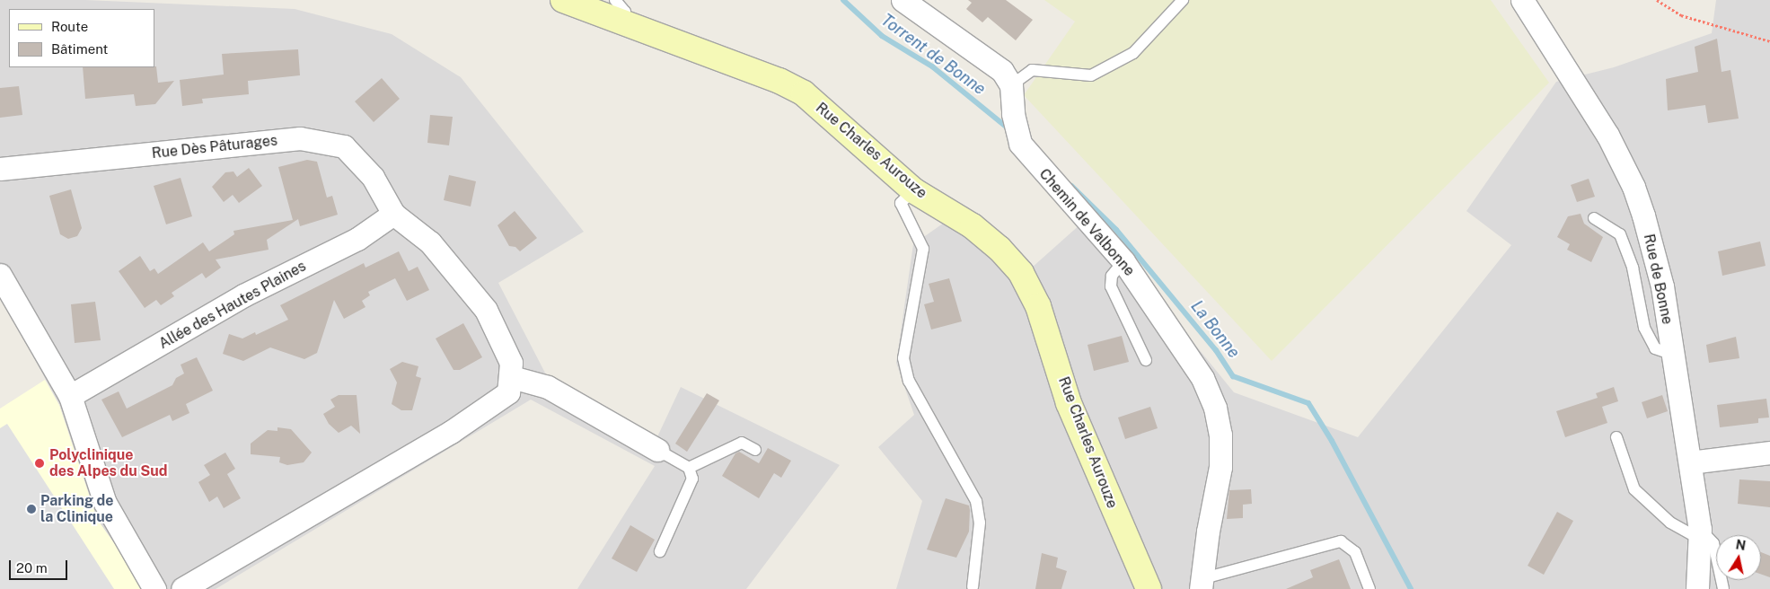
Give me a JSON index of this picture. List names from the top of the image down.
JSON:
{
  "streets": {
    "street": [
      "Rue Dès Pâturages",
      "Rue Charles Aurouze",
      "Chemin de Valbonne",
      "Rue de Bonne",
      "Allée des Hautes Plaines"
    ]
  },
  "crossings": [
    ["Rue Dès Pâturages", "Allée des Hautes Plaines"]
  ],
  "water": ["Torrent de Bonne", "La Bonne"],
  "places": ["Polyclinique des Alpes du Sud", "Parking de la Clinique"],
  "legend": ["Route", "Bâtiment"],
  "scale_bar": "20 m",
  "north": "top"
}
